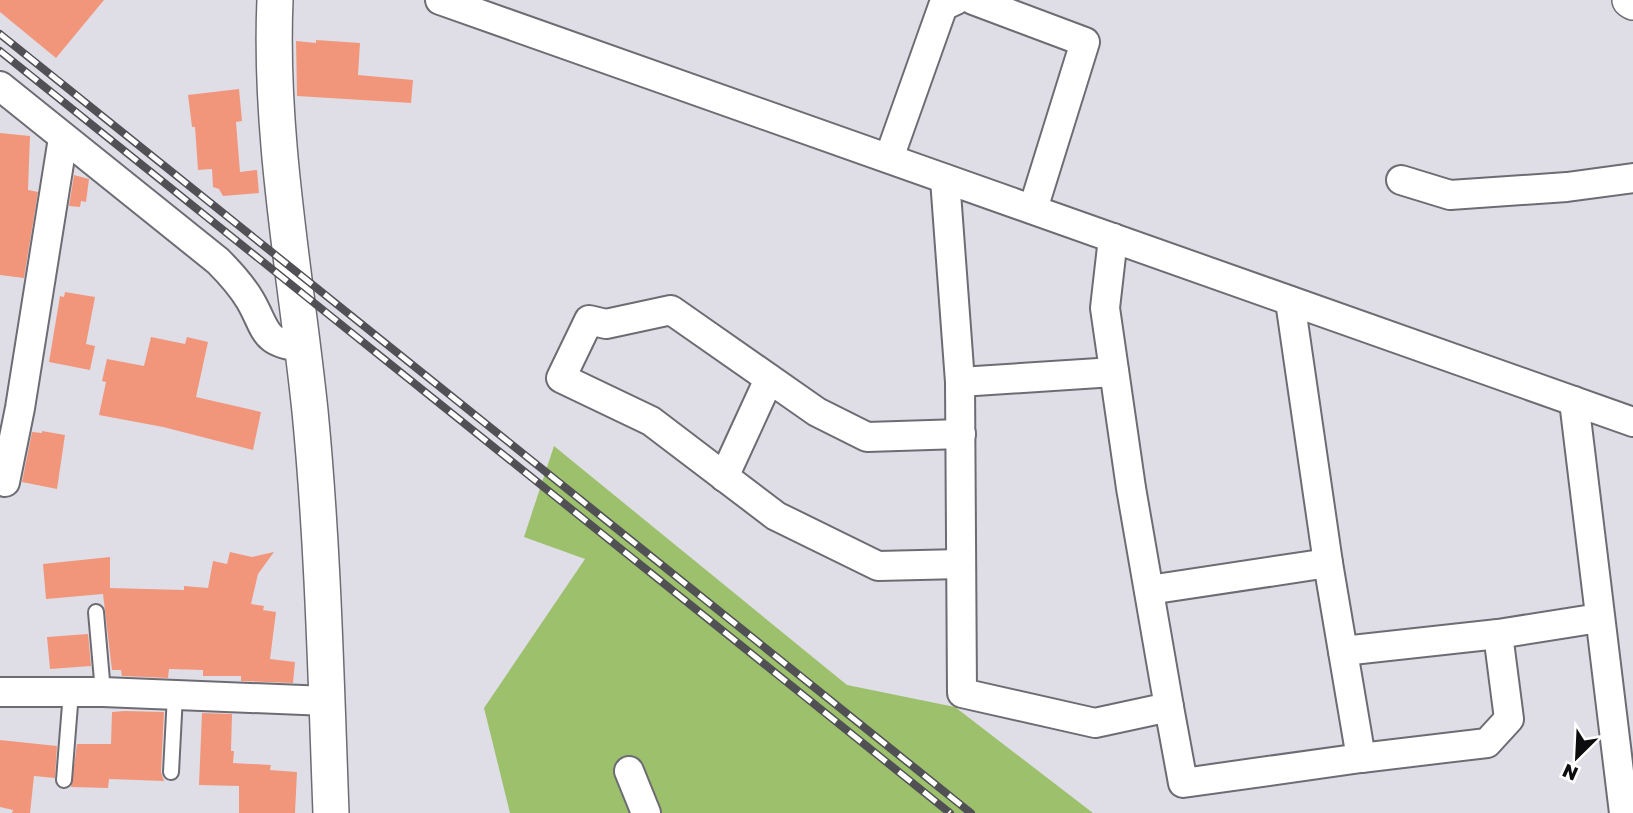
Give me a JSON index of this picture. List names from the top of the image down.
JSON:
{
  "north": "bottom left"
}
